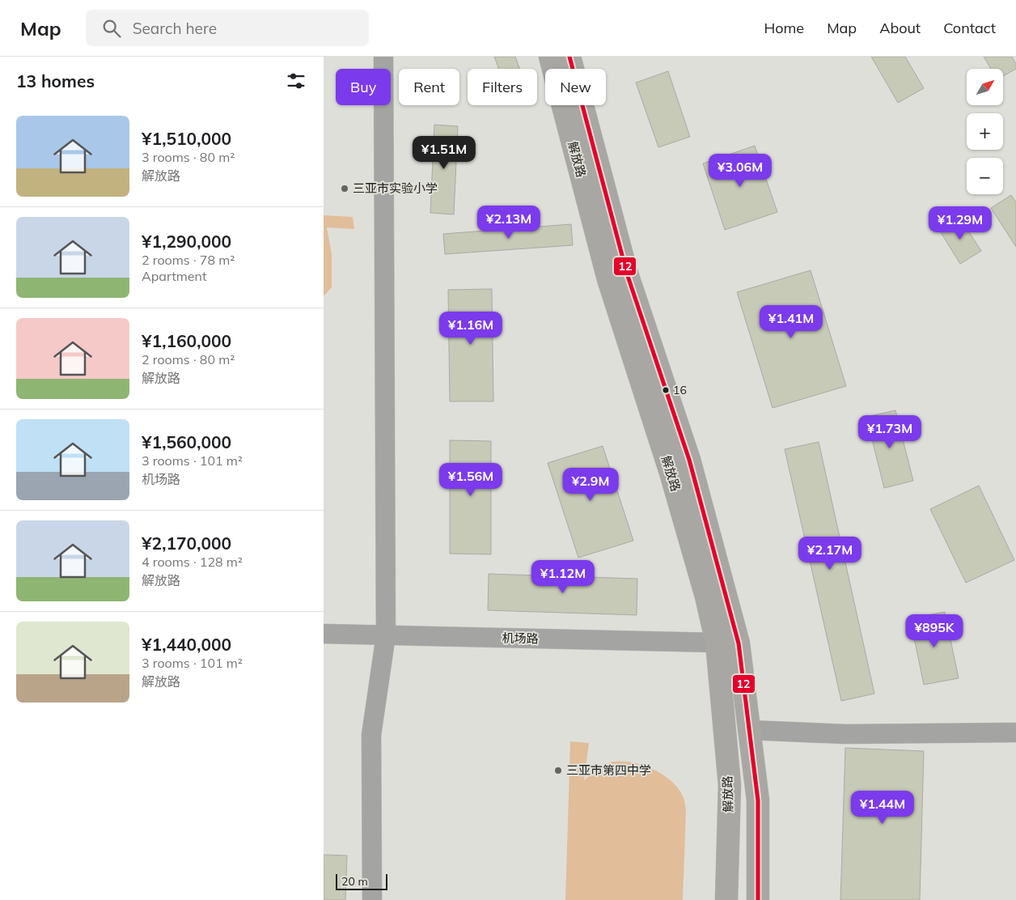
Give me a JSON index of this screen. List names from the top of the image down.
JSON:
{
  "streets": {
    "main road": ["解放路"],
    "street": ["机场路"]
  },
  "crossings": [
    ["解放路", "机场路"]
  ],
  "places": ["三亚市实验小学", "16", "三亚市第四中学"],
  "lines": ["transit line 12"],
  "scale_bar": "20 m",
  "north": "top right",
  "page": {
    "header": "Map",
    "search": "Search here",
    "nav": [
      "Home",
      "Map",
      "About",
      "Contact"
    ],
    "heading": "13 homes",
    "map_buttons": ["+", "−"],
    "chip": [
      "Buy",
      "Rent",
      "Filters",
      "New"
    ],
    "list": [
      {
        "name": "¥1,510,000",
        "note": "3 rooms · 80 m² · 解放路"
      },
      {
        "name": "¥1,290,000",
        "note": "2 rooms · 78 m² · Apartment"
      },
      {
        "name": "¥1,160,000",
        "note": "2 rooms · 80 m² · 解放路"
      },
      {
        "name": "¥1,560,000",
        "note": "3 rooms · 101 m² · 机场路"
      },
      {
        "name": "¥2,170,000",
        "note": "4 rooms · 128 m² · 解放路"
      },
      {
        "name": "¥1,440,000",
        "note": "3 rooms · 101 m² · 解放路"
      }
    ],
    "price": [
      "¥1.51M",
      "¥3.06M",
      "¥2.13M",
      "¥1.29M",
      "¥1.41M",
      "¥1.16M",
      "¥1.73M",
      "¥1.56M",
      "¥2.9M",
      "¥2.17M",
      "¥1.12M",
      "¥895K",
      "¥1.44M"
    ],
    "scale": "20 m"
  }
}
